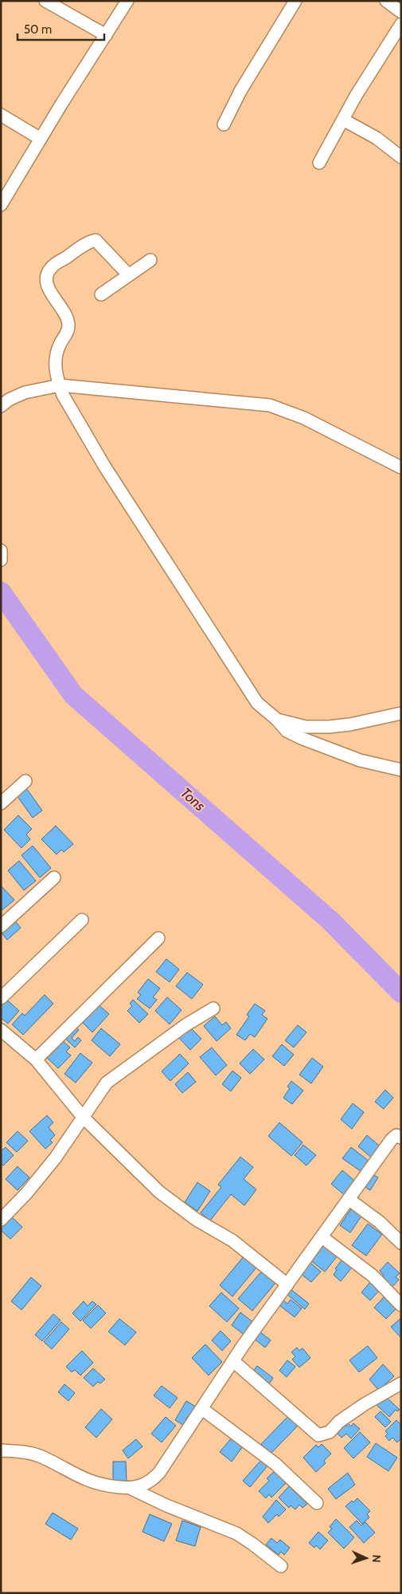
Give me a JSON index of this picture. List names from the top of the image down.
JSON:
{
  "water": ["Tons"],
  "scale_bar": "50 m",
  "north": "right"
}
